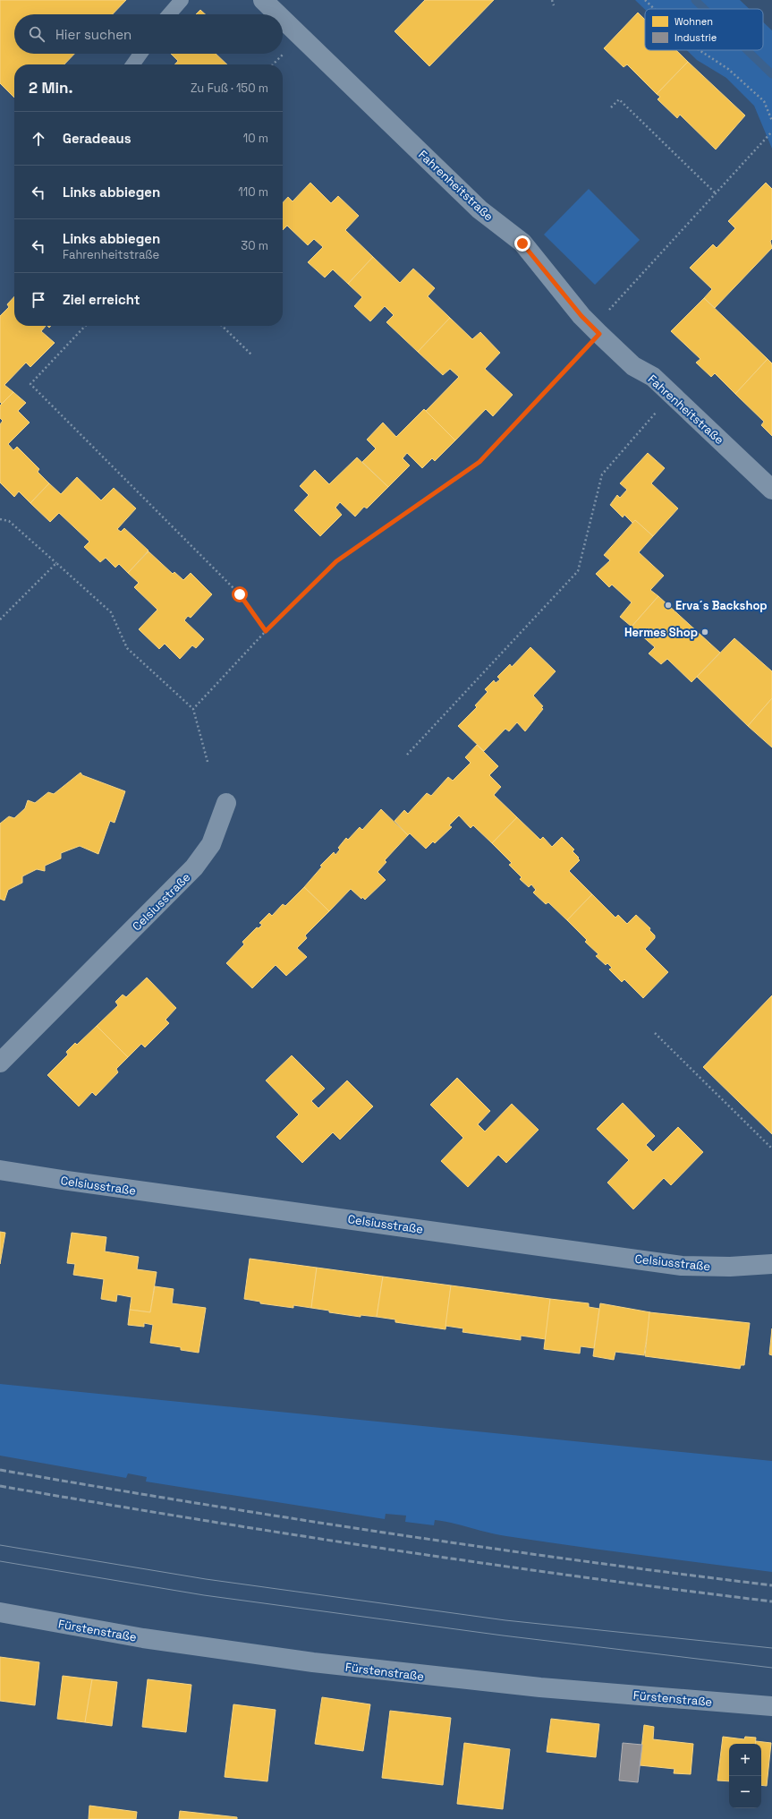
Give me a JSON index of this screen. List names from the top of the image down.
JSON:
{
  "streets": {
    "street": ["Fahrenheitstraße", "Celsiusstraße", "Fürstenstraße"]
  },
  "places": ["Erva´s Backshop", "Hermes Shop"],
  "legend": ["Wohnen", "Industrie"],
  "page": {
    "search": "Hier suchen",
    "heading": ["2 Min.", "Zu Fuß · 150 m"],
    "list": [
      ["Geradeaus", "10 m"],
      ["Links abbiegen", "110 m"],
      ["Links abbiegen", "Fahrenheitstraße", "30 m"],
      "Ziel erreicht"
    ],
    "map_buttons": ["+", "−"]
  }
}
